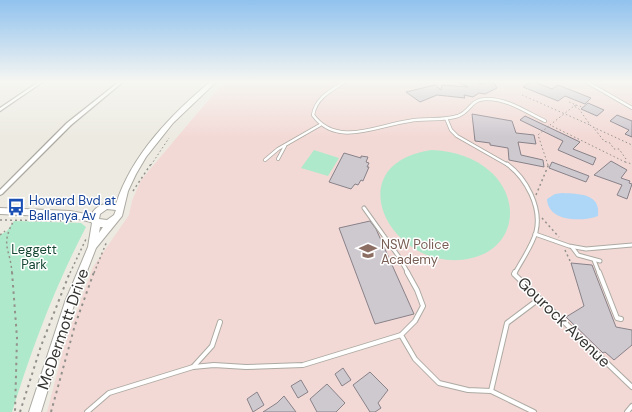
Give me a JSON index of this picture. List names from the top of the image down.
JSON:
{
  "streets": {
    "main road": ["McDermott Drive"],
    "lane": ["Gourock Avenue"]
  },
  "parks": ["Leggett Park"],
  "places": {
    "bus stop": ["Howard Bvd at Ballanya Av"],
    "school or university": ["NSW Police Academy"]
  }
}
